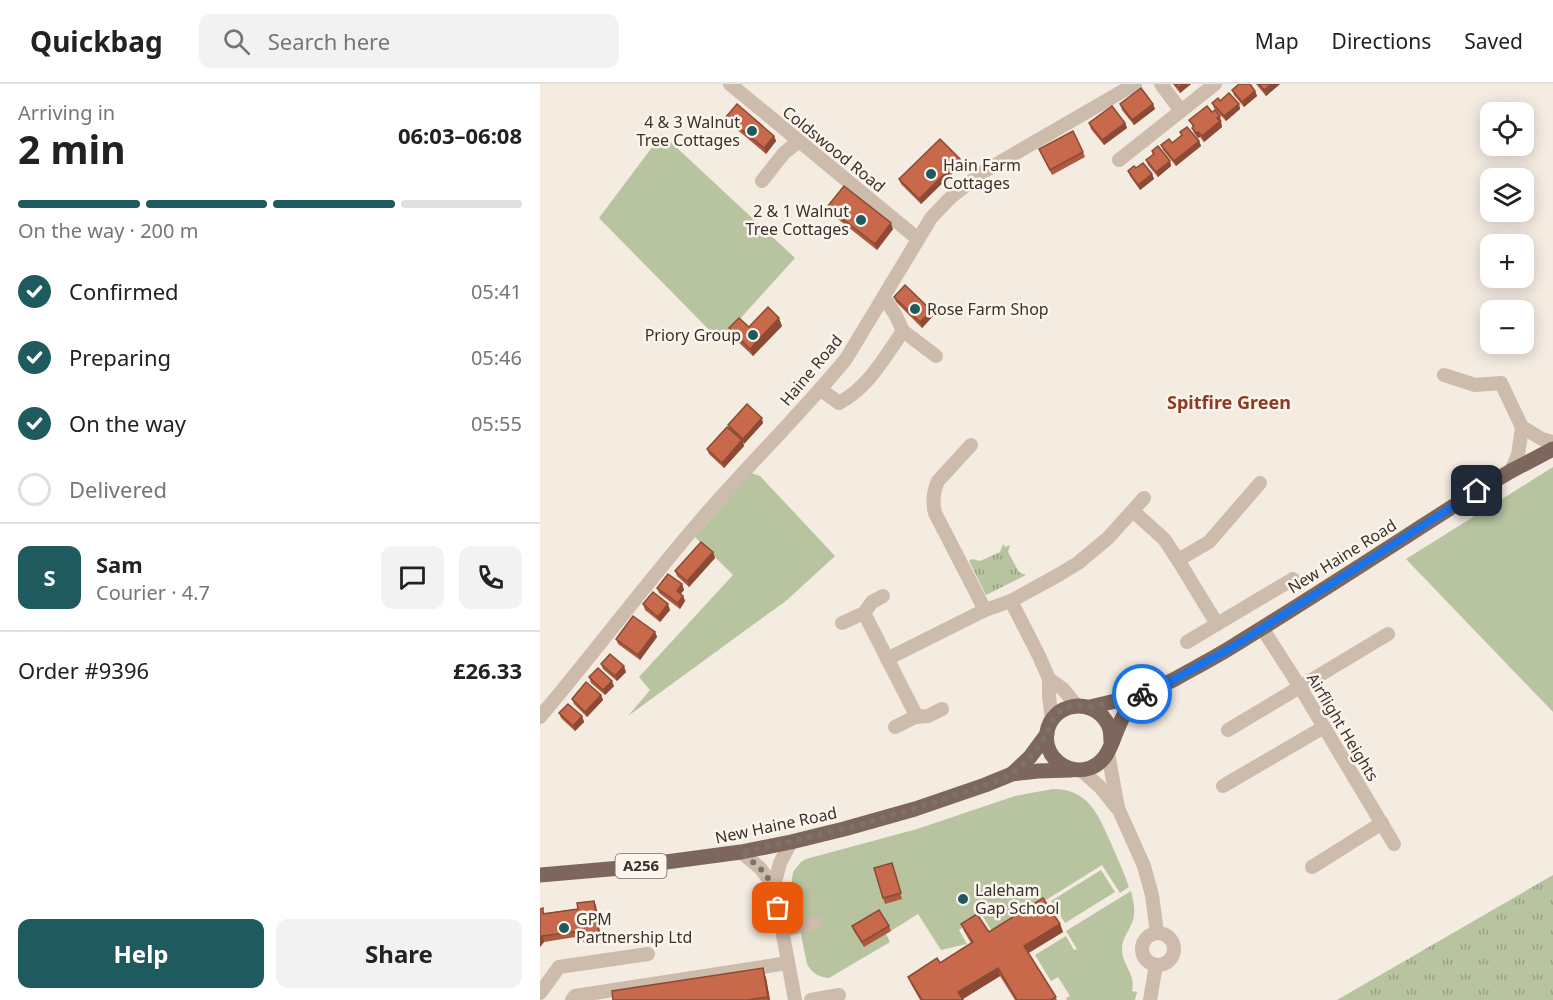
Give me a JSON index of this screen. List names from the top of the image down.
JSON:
{
  "streets": {
    "main road": ["New Haine Road", "A256"],
    "street": ["Coldswood Road", "Haine Road", "Airflight Heights"]
  },
  "crossings": [
    ["Coldswood Road", "Haine Road"],
    ["New Haine Road", "Airflight Heights"]
  ],
  "districts": ["Spitfire Green"],
  "places": [
    "4 & 3 Walnut Tree Cottages",
    "Hain Farm Cottages",
    "2 & 1 Walnut Tree Cottages",
    "Rose Farm Shop",
    "Priory Group",
    "Laleham Gap School",
    "GPM Partnership Ltd"
  ],
  "page": {
    "header": "Quickbag",
    "search": "Search here",
    "nav": ["Map", "Directions", "Saved"],
    "heading": ["2 min", "Arriving in", "06:03–06:08"],
    "panel": [
      "Sam",
      "Courier · 4.7",
      "Order #9396",
      "£26.33"
    ],
    "map_buttons": ["+", "−"],
    "bar": "On the way · 200 m",
    "list": [
      ["Confirmed", "05:41"],
      ["Preparing", "05:46"],
      ["On the way", "05:55"],
      "Delivered"
    ],
    "round": "S",
    "buttons": ["Help", "Share"]
  }
}
